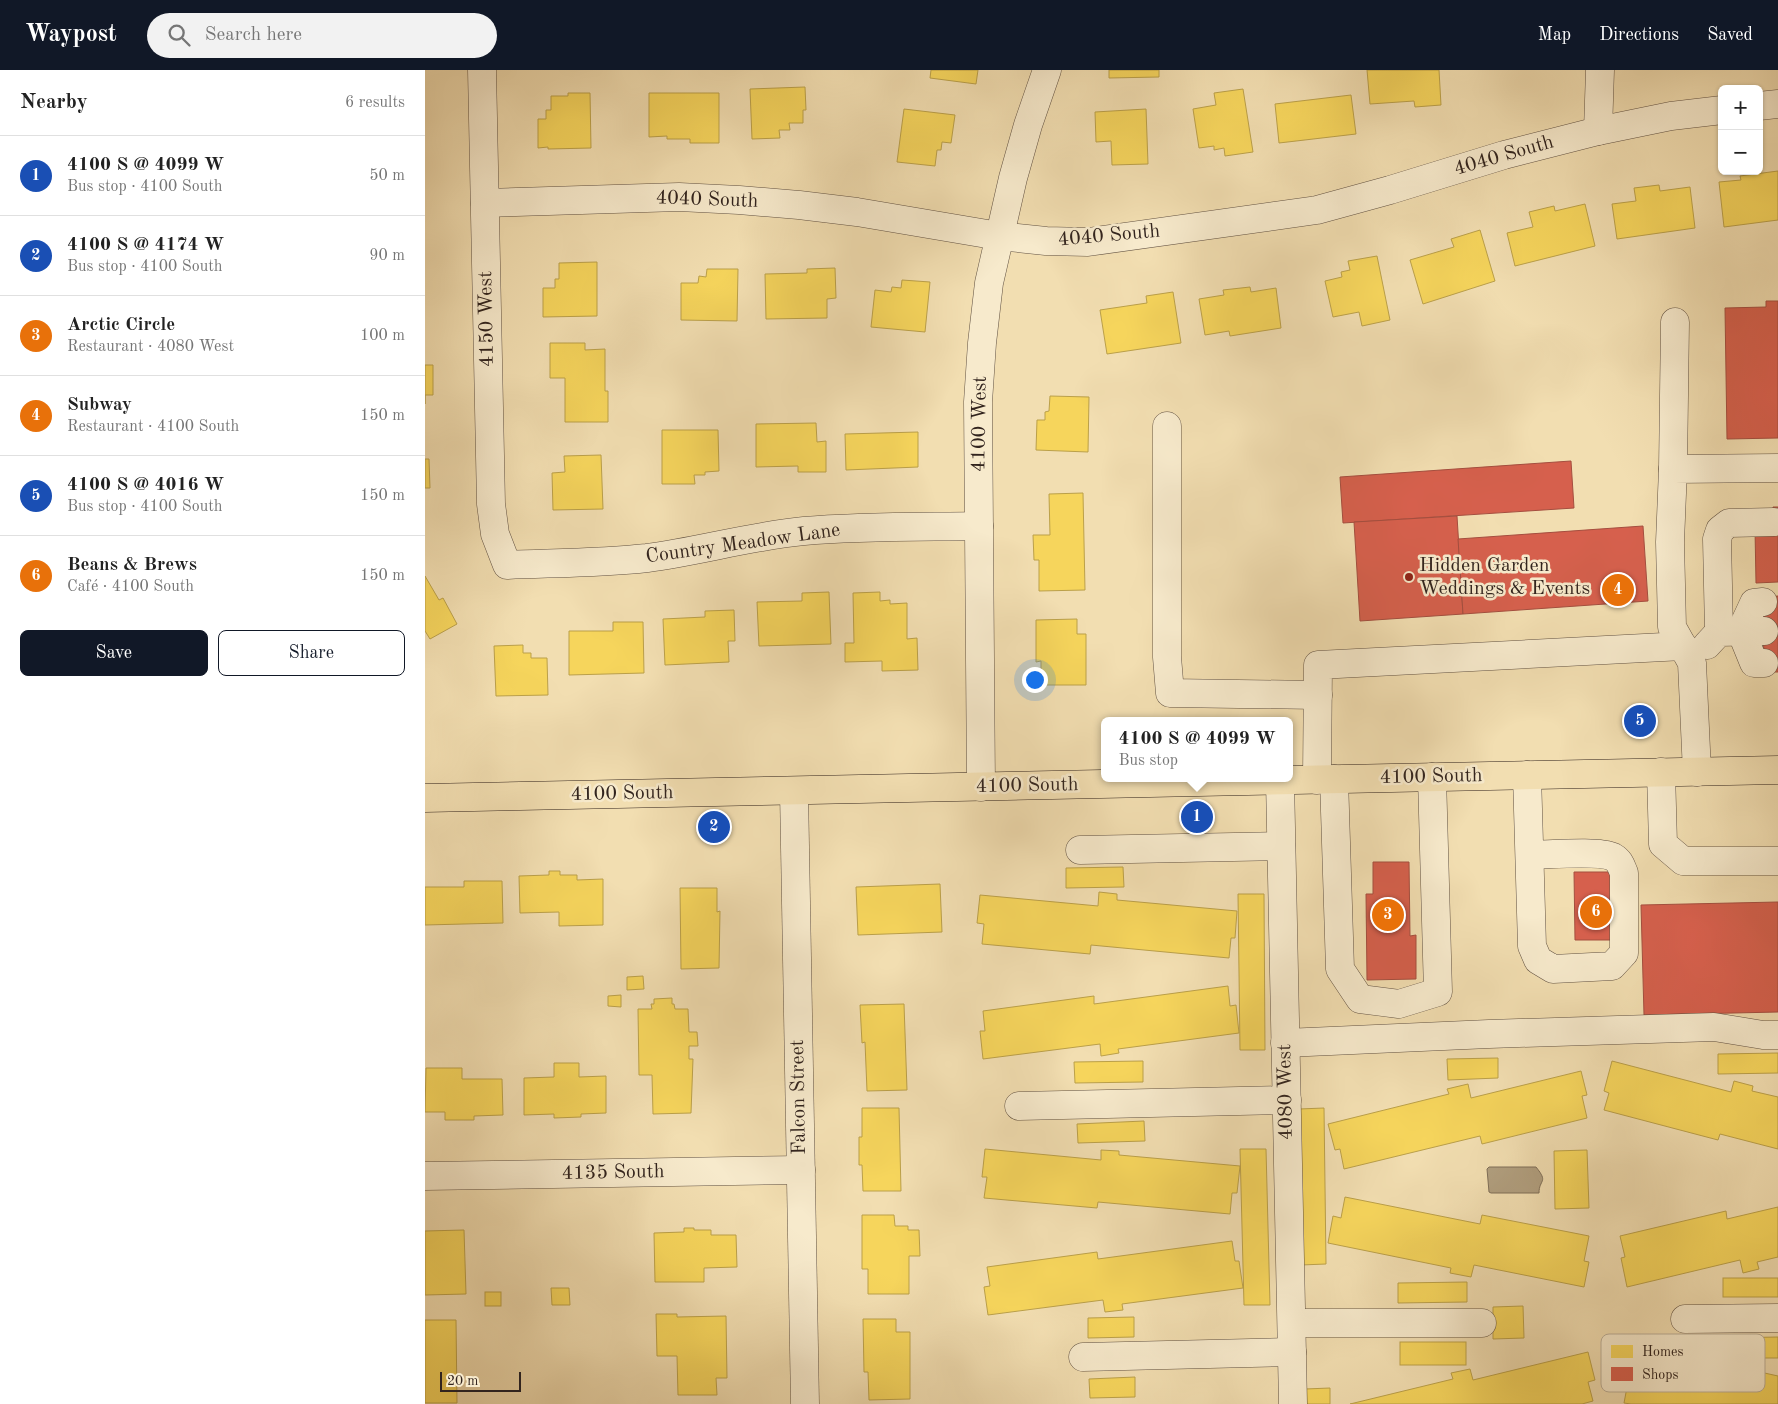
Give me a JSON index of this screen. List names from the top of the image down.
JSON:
{
  "streets": {
    "main road": ["4100 South"],
    "street": [
      "4040 South",
      "4150 West",
      "4100 West",
      "Country Meadow Lane",
      "4080 West",
      "Falcon Street",
      "4135 South"
    ]
  },
  "crossings": [
    ["4040 South", "4150 West"],
    ["4040 South", "4100 West"],
    ["4150 West", "Country Meadow Lane"],
    ["4100 West", "Country Meadow Lane"],
    ["4100 West", "4100 South"],
    ["4100 South", "Falcon Street"],
    ["Falcon Street", "4135 South"]
  ],
  "places": ["Hidden Garden Weddings & Events"],
  "legend": ["Homes", "Shops"],
  "scale_bar": "20 m",
  "page": {
    "header": "Waypost",
    "search": "Search here",
    "nav": ["Map", "Directions", "Saved"],
    "heading": ["Nearby", "6 results"],
    "map_buttons": ["+", "−"],
    "list": [
      {
        "mark": "1",
        "name": "4100 S @ 4099 W",
        "note": "Bus stop · 4100 South",
        "value": "50 m"
      },
      {
        "mark": "2",
        "name": "4100 S @ 4174 W",
        "note": "Bus stop · 4100 South",
        "value": "90 m"
      },
      {
        "mark": "3",
        "name": "Arctic Circle",
        "note": "Restaurant · 4080 West",
        "value": "100 m"
      },
      {
        "mark": "4",
        "name": "Subway",
        "note": "Restaurant · 4100 South",
        "value": "150 m"
      },
      {
        "mark": "5",
        "name": "4100 S @ 4016 W",
        "note": "Bus stop · 4100 South",
        "value": "150 m"
      },
      {
        "mark": "6",
        "name": "Beans & Brews",
        "note": "Café · 4100 South",
        "value": "150 m"
      }
    ],
    "pins": [
      "4",
      "5",
      "1",
      "2",
      "6",
      "3"
    ],
    "buttons": ["Save", "Share"],
    "popup": ["4100 S @ 4099 W", "Bus stop"],
    "scale": "20 m"
  }
}
